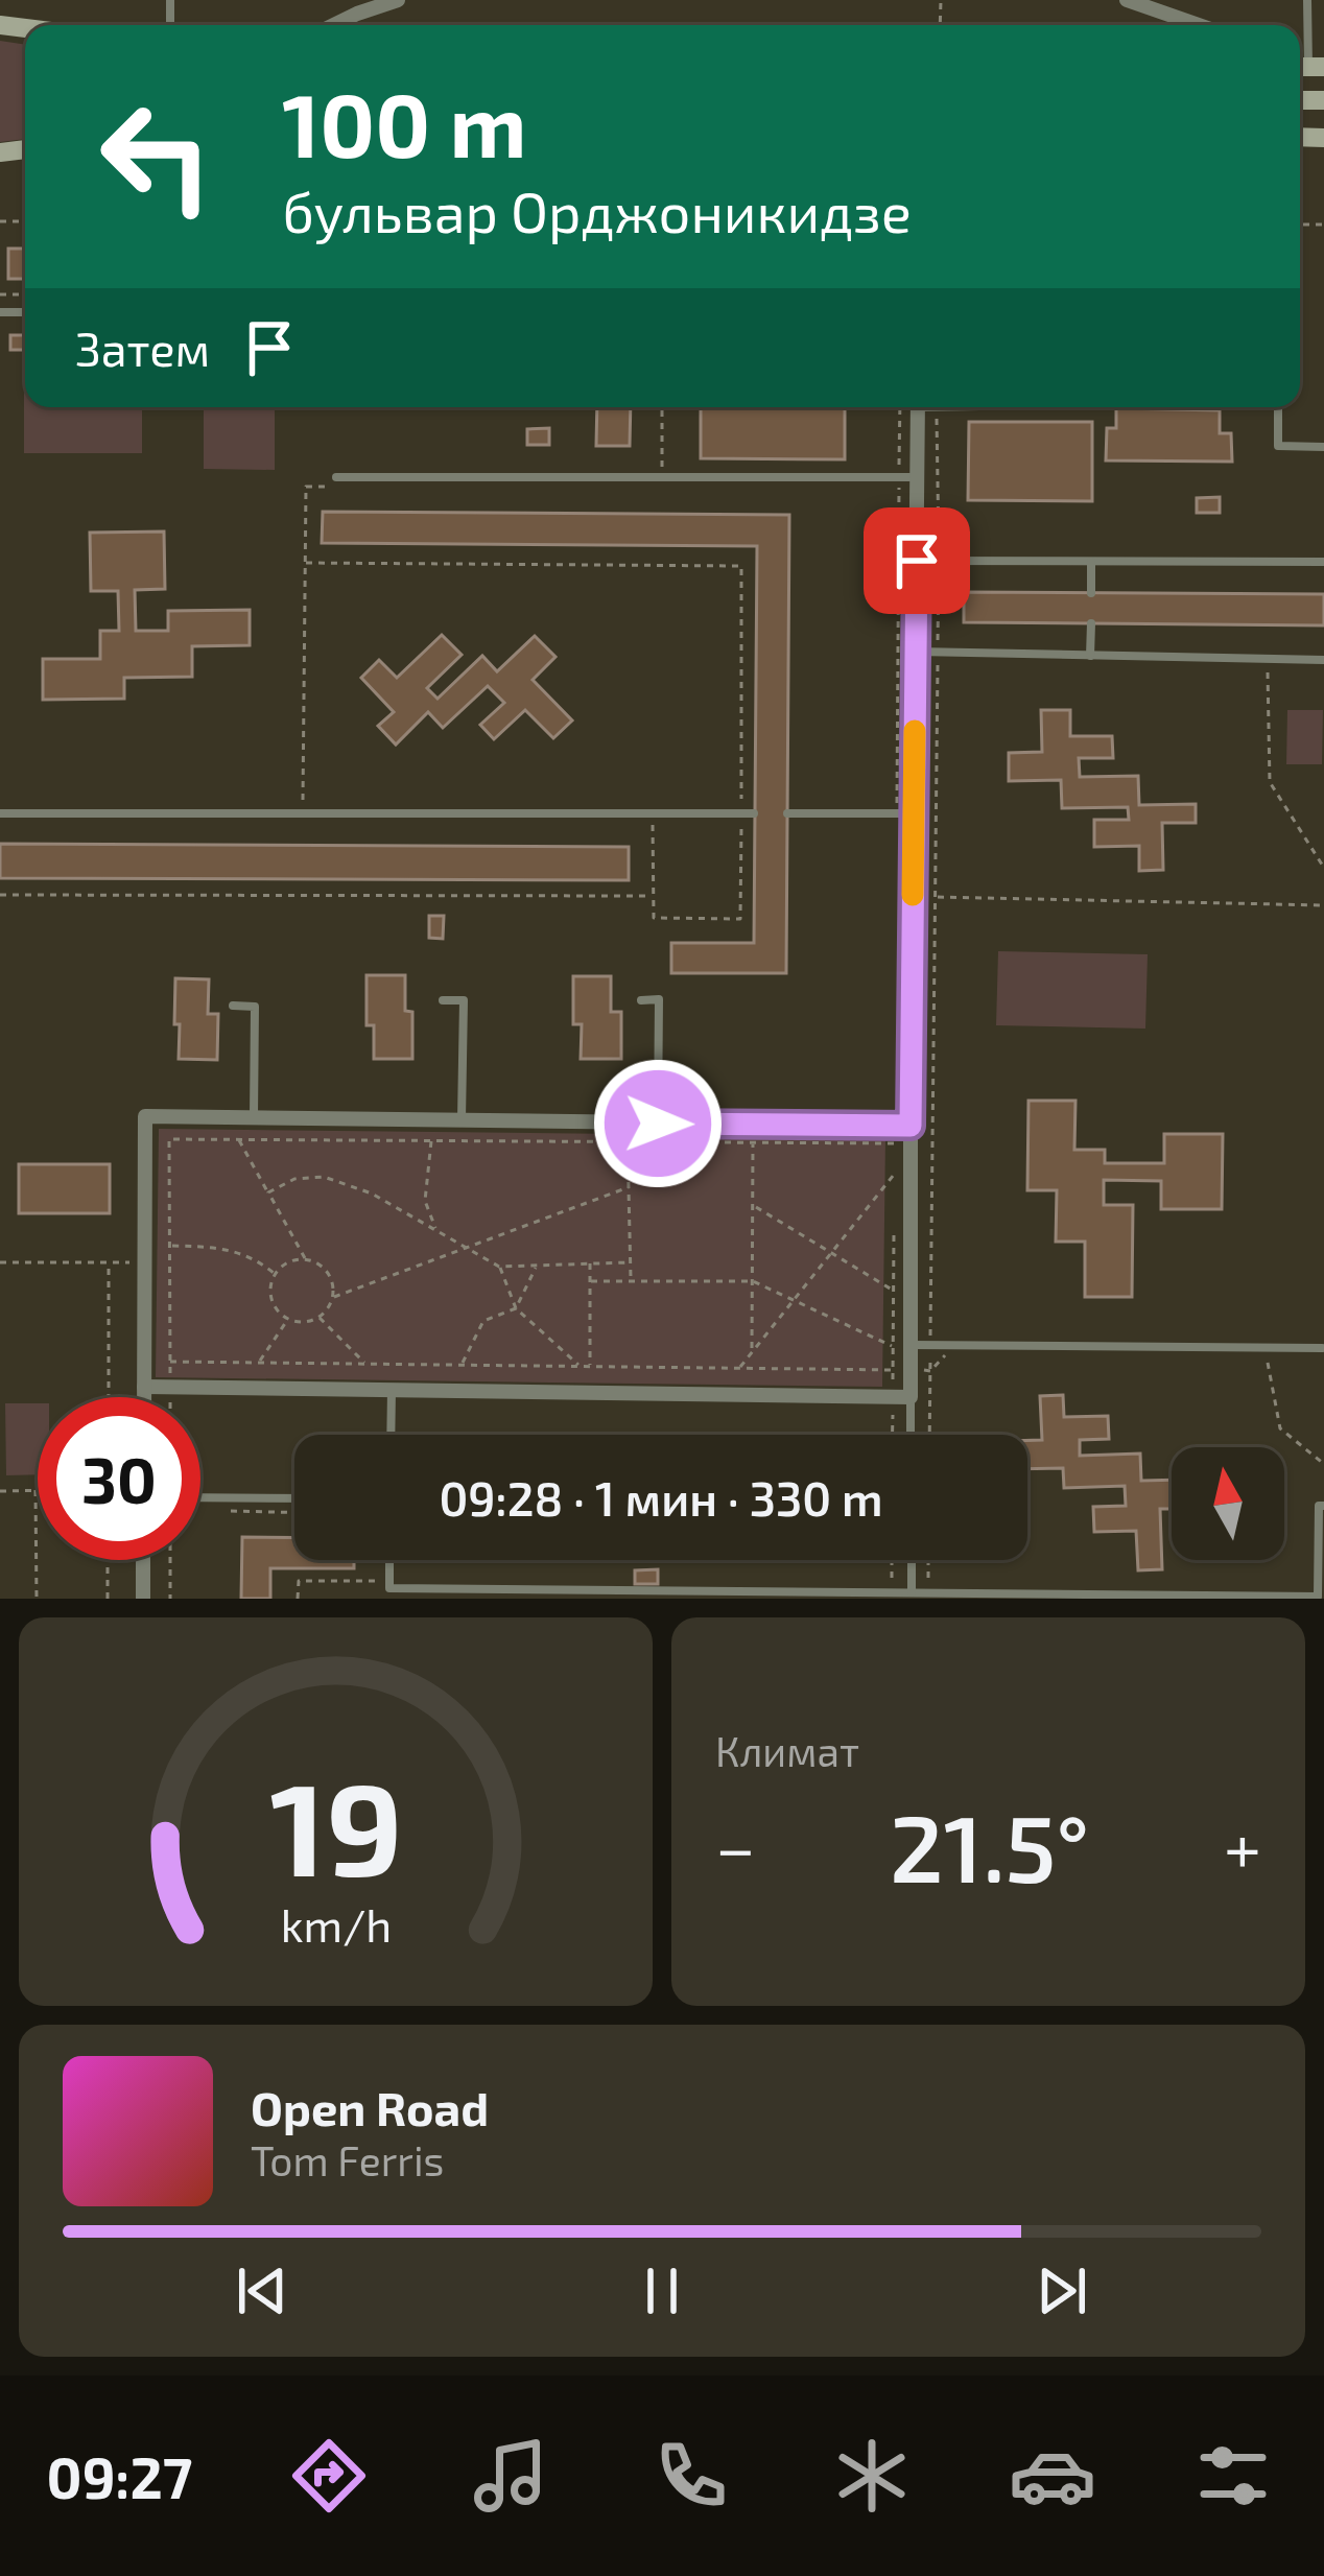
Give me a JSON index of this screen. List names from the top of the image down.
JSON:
{
  "north": "top",
  "page": {
    "turn": ["100 m", "бульвар Орджоникидзе"],
    "then": "Затем",
    "limit": "30",
    "trip": "09:28 · 1 мин · 330 m",
    "tile": "Климат",
    "heat": ["−", "21.5°", "+"],
    "song": ["Open Road", "Tom Ferris"],
    "tabs": "09:27",
    "gauge": ["19", "km/h"]
  }
}
